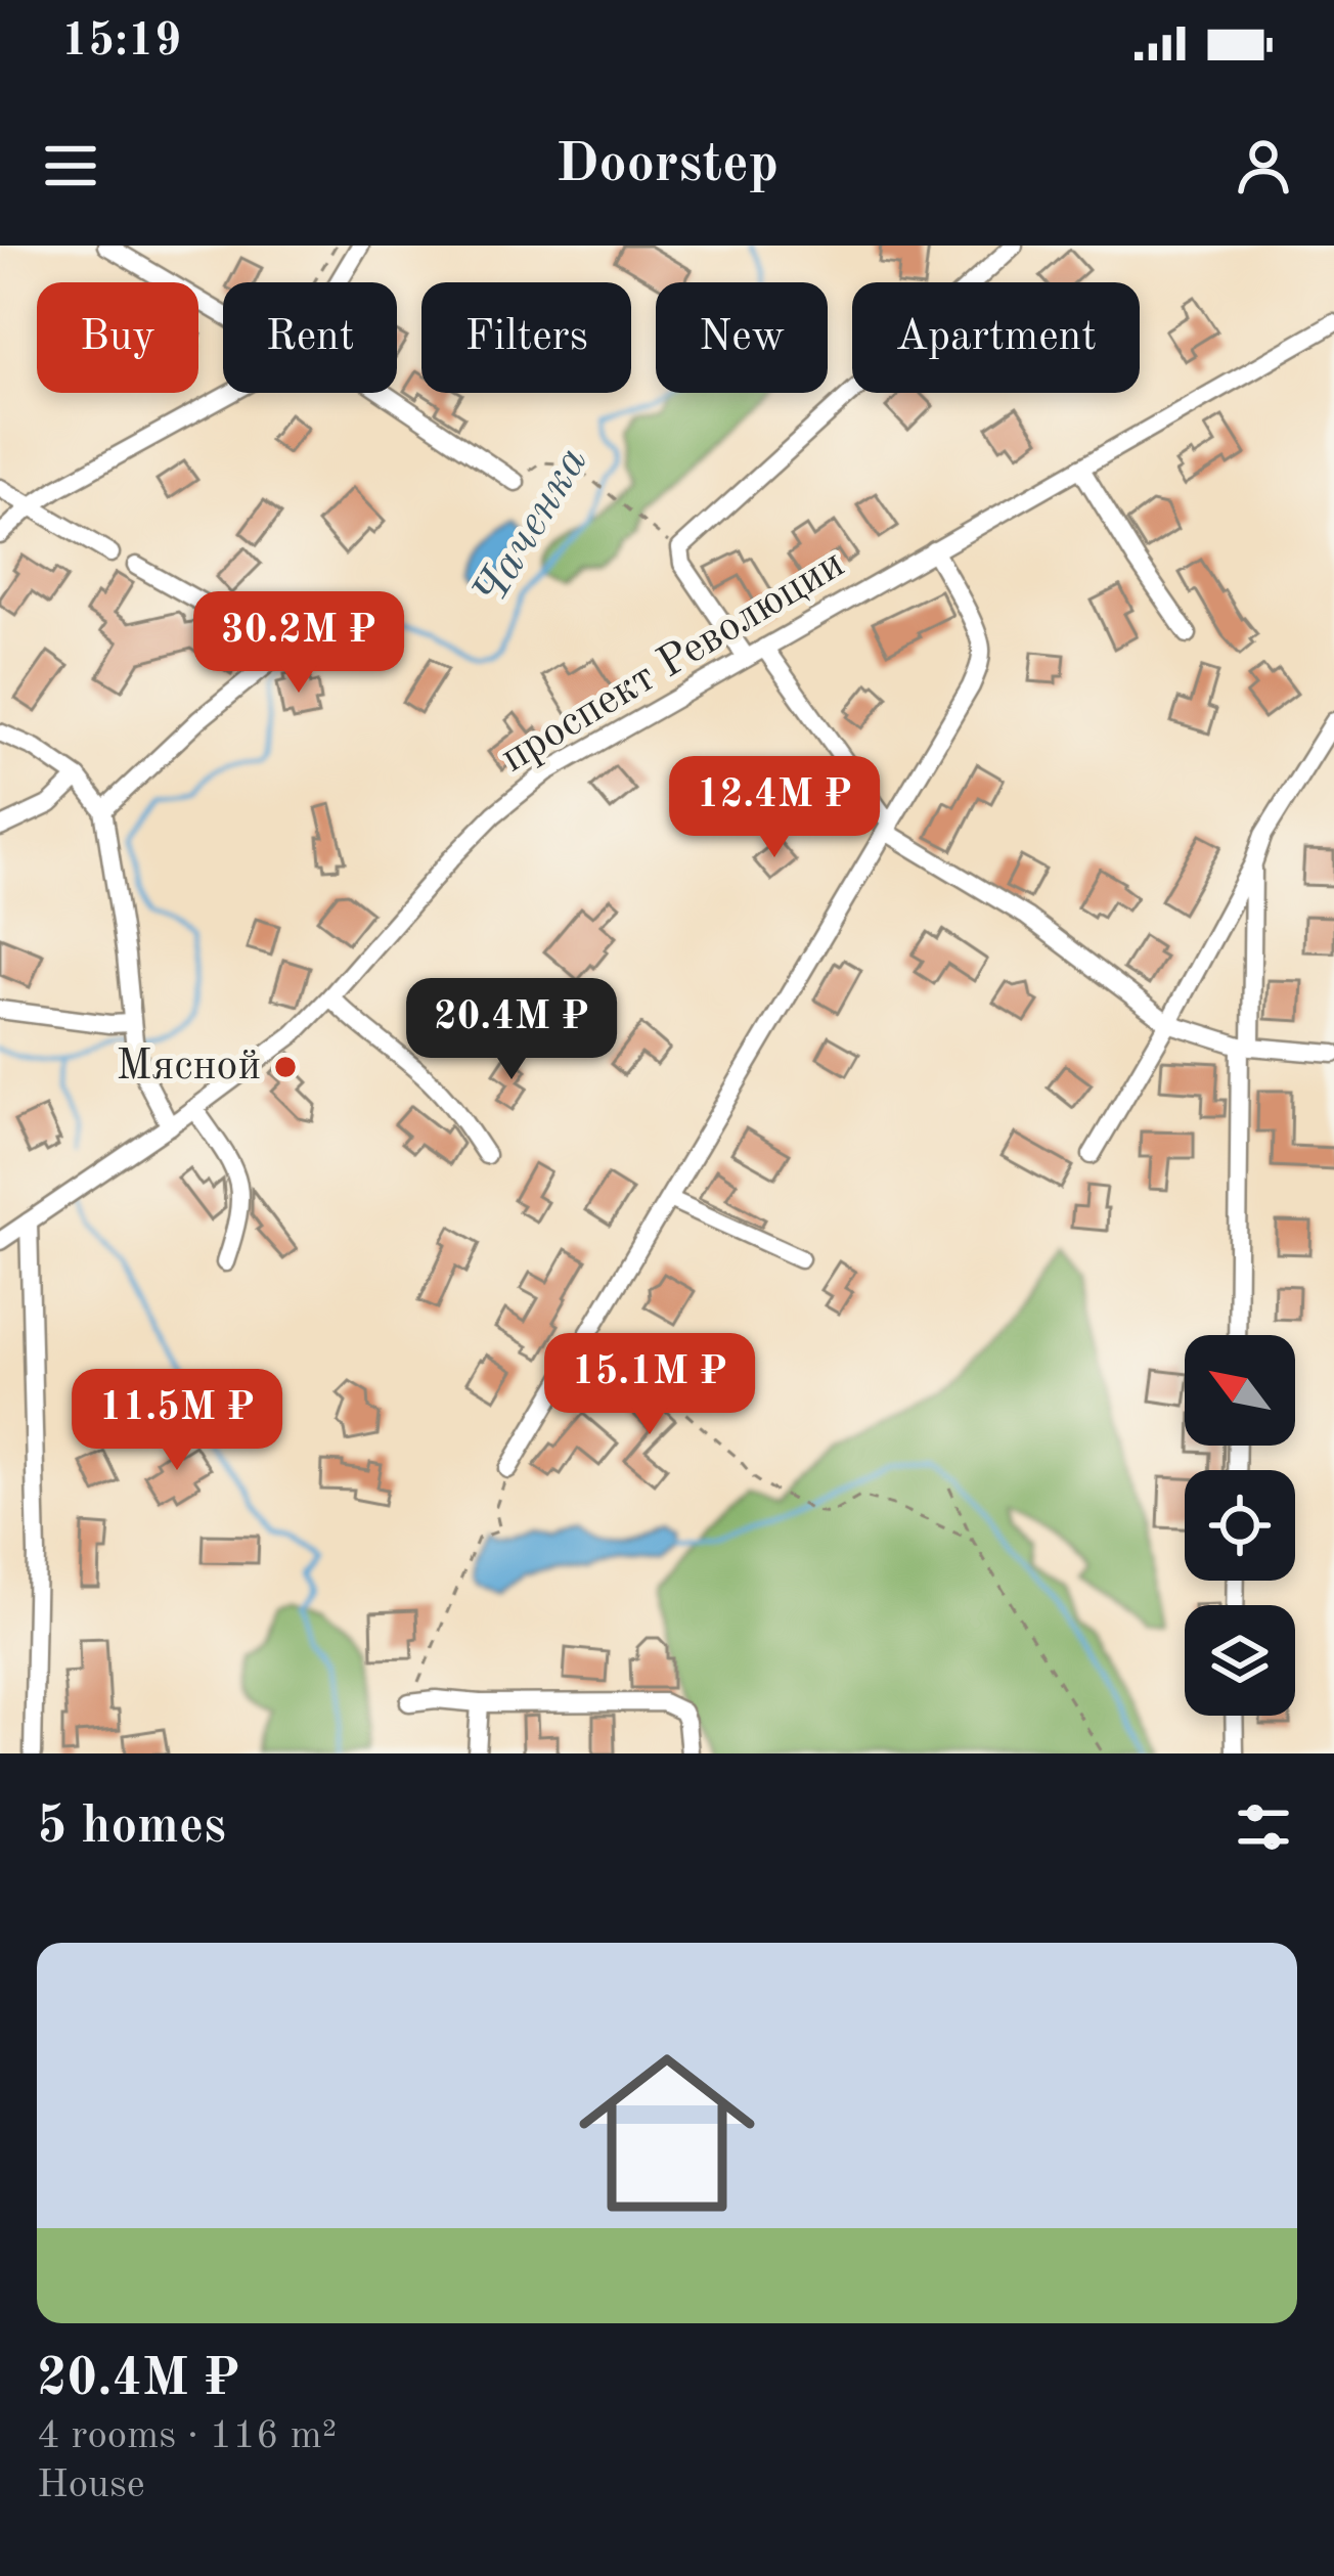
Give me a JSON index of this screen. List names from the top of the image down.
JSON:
{
  "streets": {
    "street": ["проспект Революции"]
  },
  "water": ["Чаченка"],
  "places": ["Мясной"],
  "north": "top left",
  "page": {
    "status": "15:19",
    "header": "Doorstep",
    "chip": [
      "Buy",
      "Rent",
      "Filters",
      "New",
      "Apartment"
    ],
    "price": [
      "30.2M ₽",
      "12.4M ₽",
      "20.4M ₽",
      "15.1M ₽",
      "11.5M ₽"
    ],
    "heading": "5 homes",
    "list": [
      {
        "name": "20.4M ₽",
        "note": "4 rooms · 116 m² · House"
      }
    ]
  }
}
